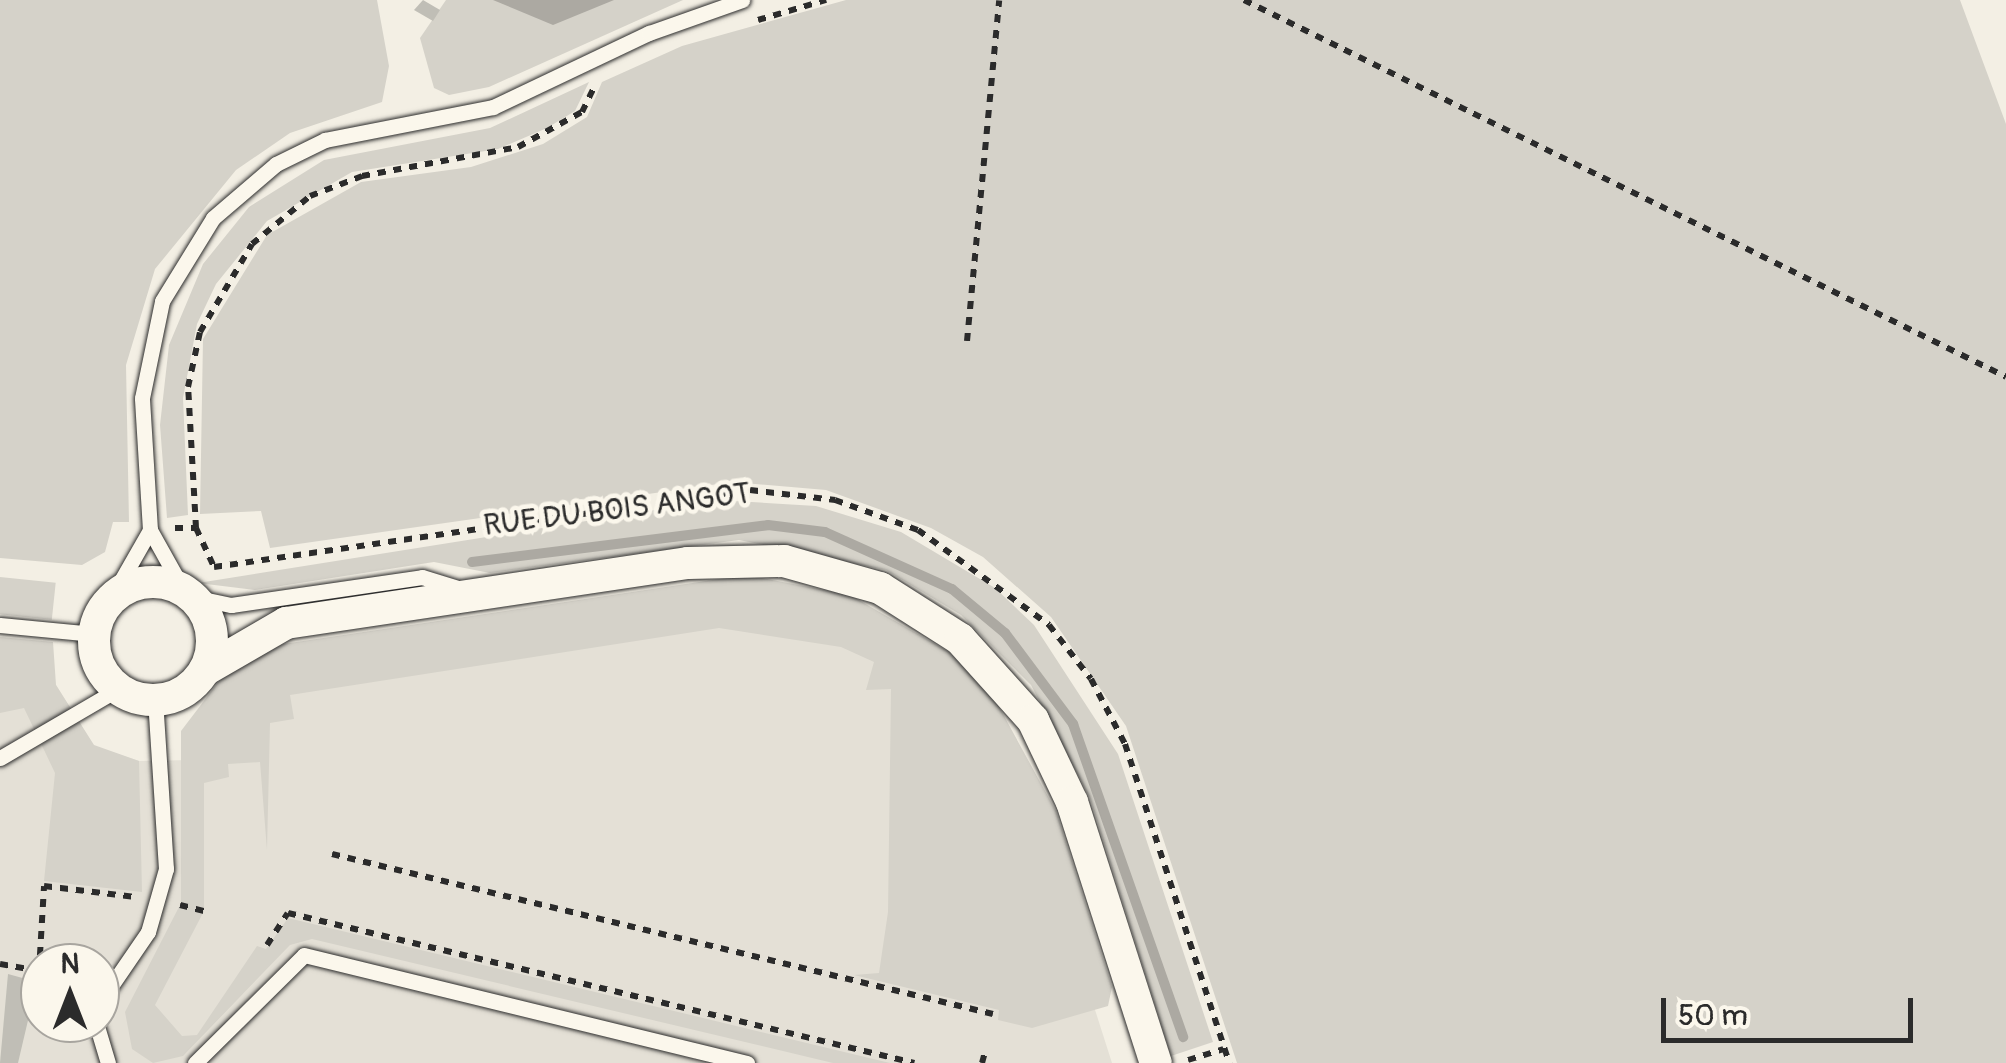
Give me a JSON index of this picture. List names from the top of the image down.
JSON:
{
  "streets": {
    "street": ["RUE DU BOIS ANGOT"]
  },
  "scale_bar": "50 m",
  "north": "top"
}
